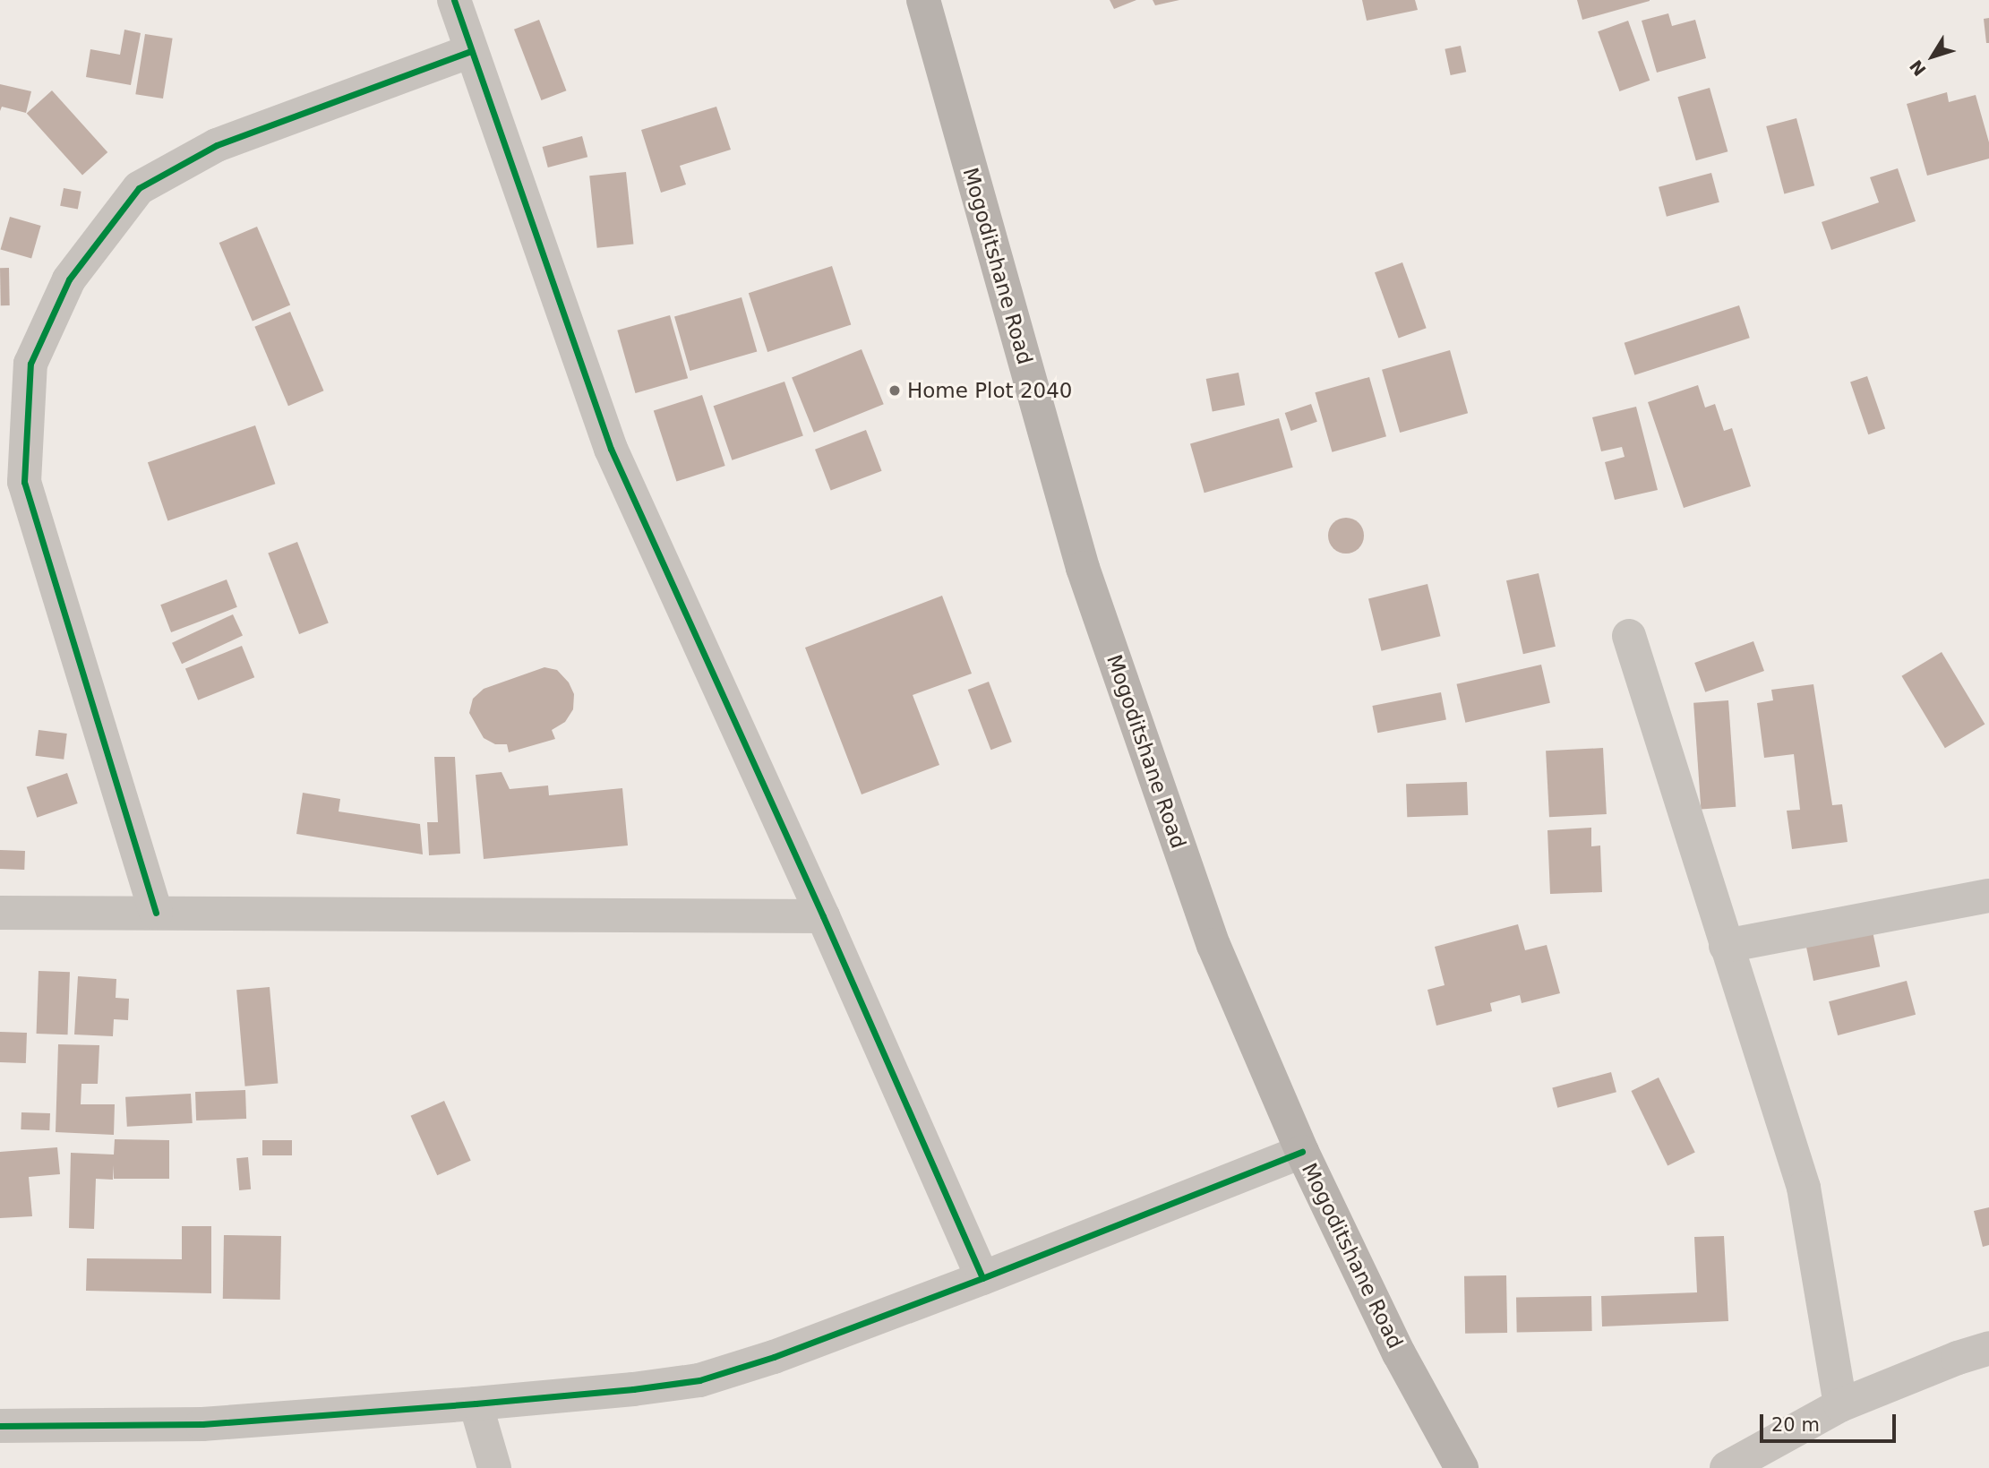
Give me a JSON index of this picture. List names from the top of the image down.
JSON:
{
  "streets": {
    "main road": ["Mogoditshane Road"]
  },
  "places": ["Home Plot 2040"],
  "scale_bar": "20 m",
  "north": "bottom left"
}
